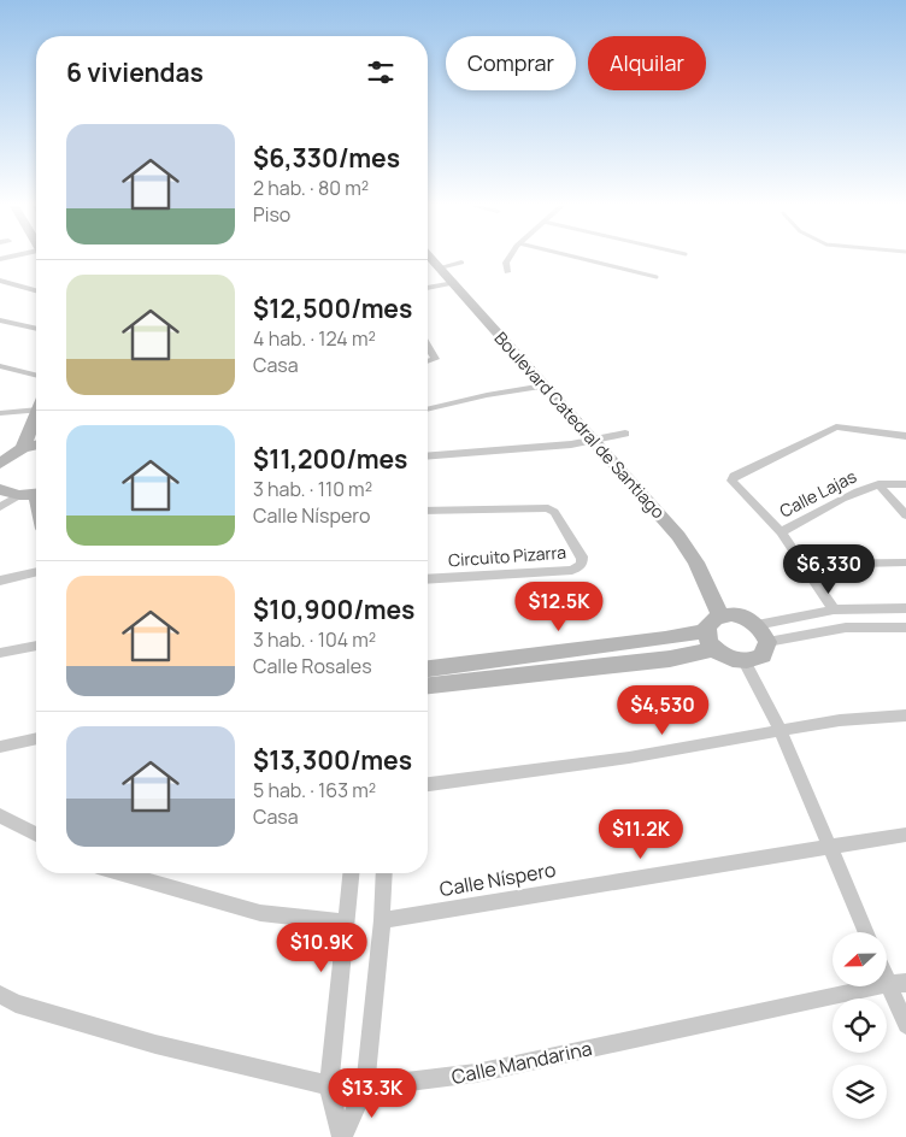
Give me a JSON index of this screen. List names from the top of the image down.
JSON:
{
  "streets": {
    "street": [
      "Boulevard Catedral de Santiago",
      "Calle Lajas",
      "Circuito Pizarra",
      "Calle Níspero",
      "Calle Mandarina"
    ]
  },
  "north": "left",
  "page": {
    "chip": ["Comprar", "Alquilar"],
    "heading": "6 viviendas",
    "list": [
      {
        "name": "$6,330/mes",
        "note": "2 hab. · 80 m² · Piso"
      },
      {
        "name": "$12,500/mes",
        "note": "4 hab. · 124 m² · Casa"
      },
      {
        "name": "$11,200/mes",
        "note": "3 hab. · 110 m² · Calle Níspero"
      },
      {
        "name": "$10,900/mes",
        "note": "3 hab. · 104 m² · Calle Rosales"
      },
      {
        "name": "$13,300/mes",
        "note": "5 hab. · 163 m² · Casa"
      }
    ],
    "price": [
      "$6,330",
      "$12.5K",
      "$4,530",
      "$11.2K",
      "$10.9K",
      "$13.3K"
    ]
  }
}
